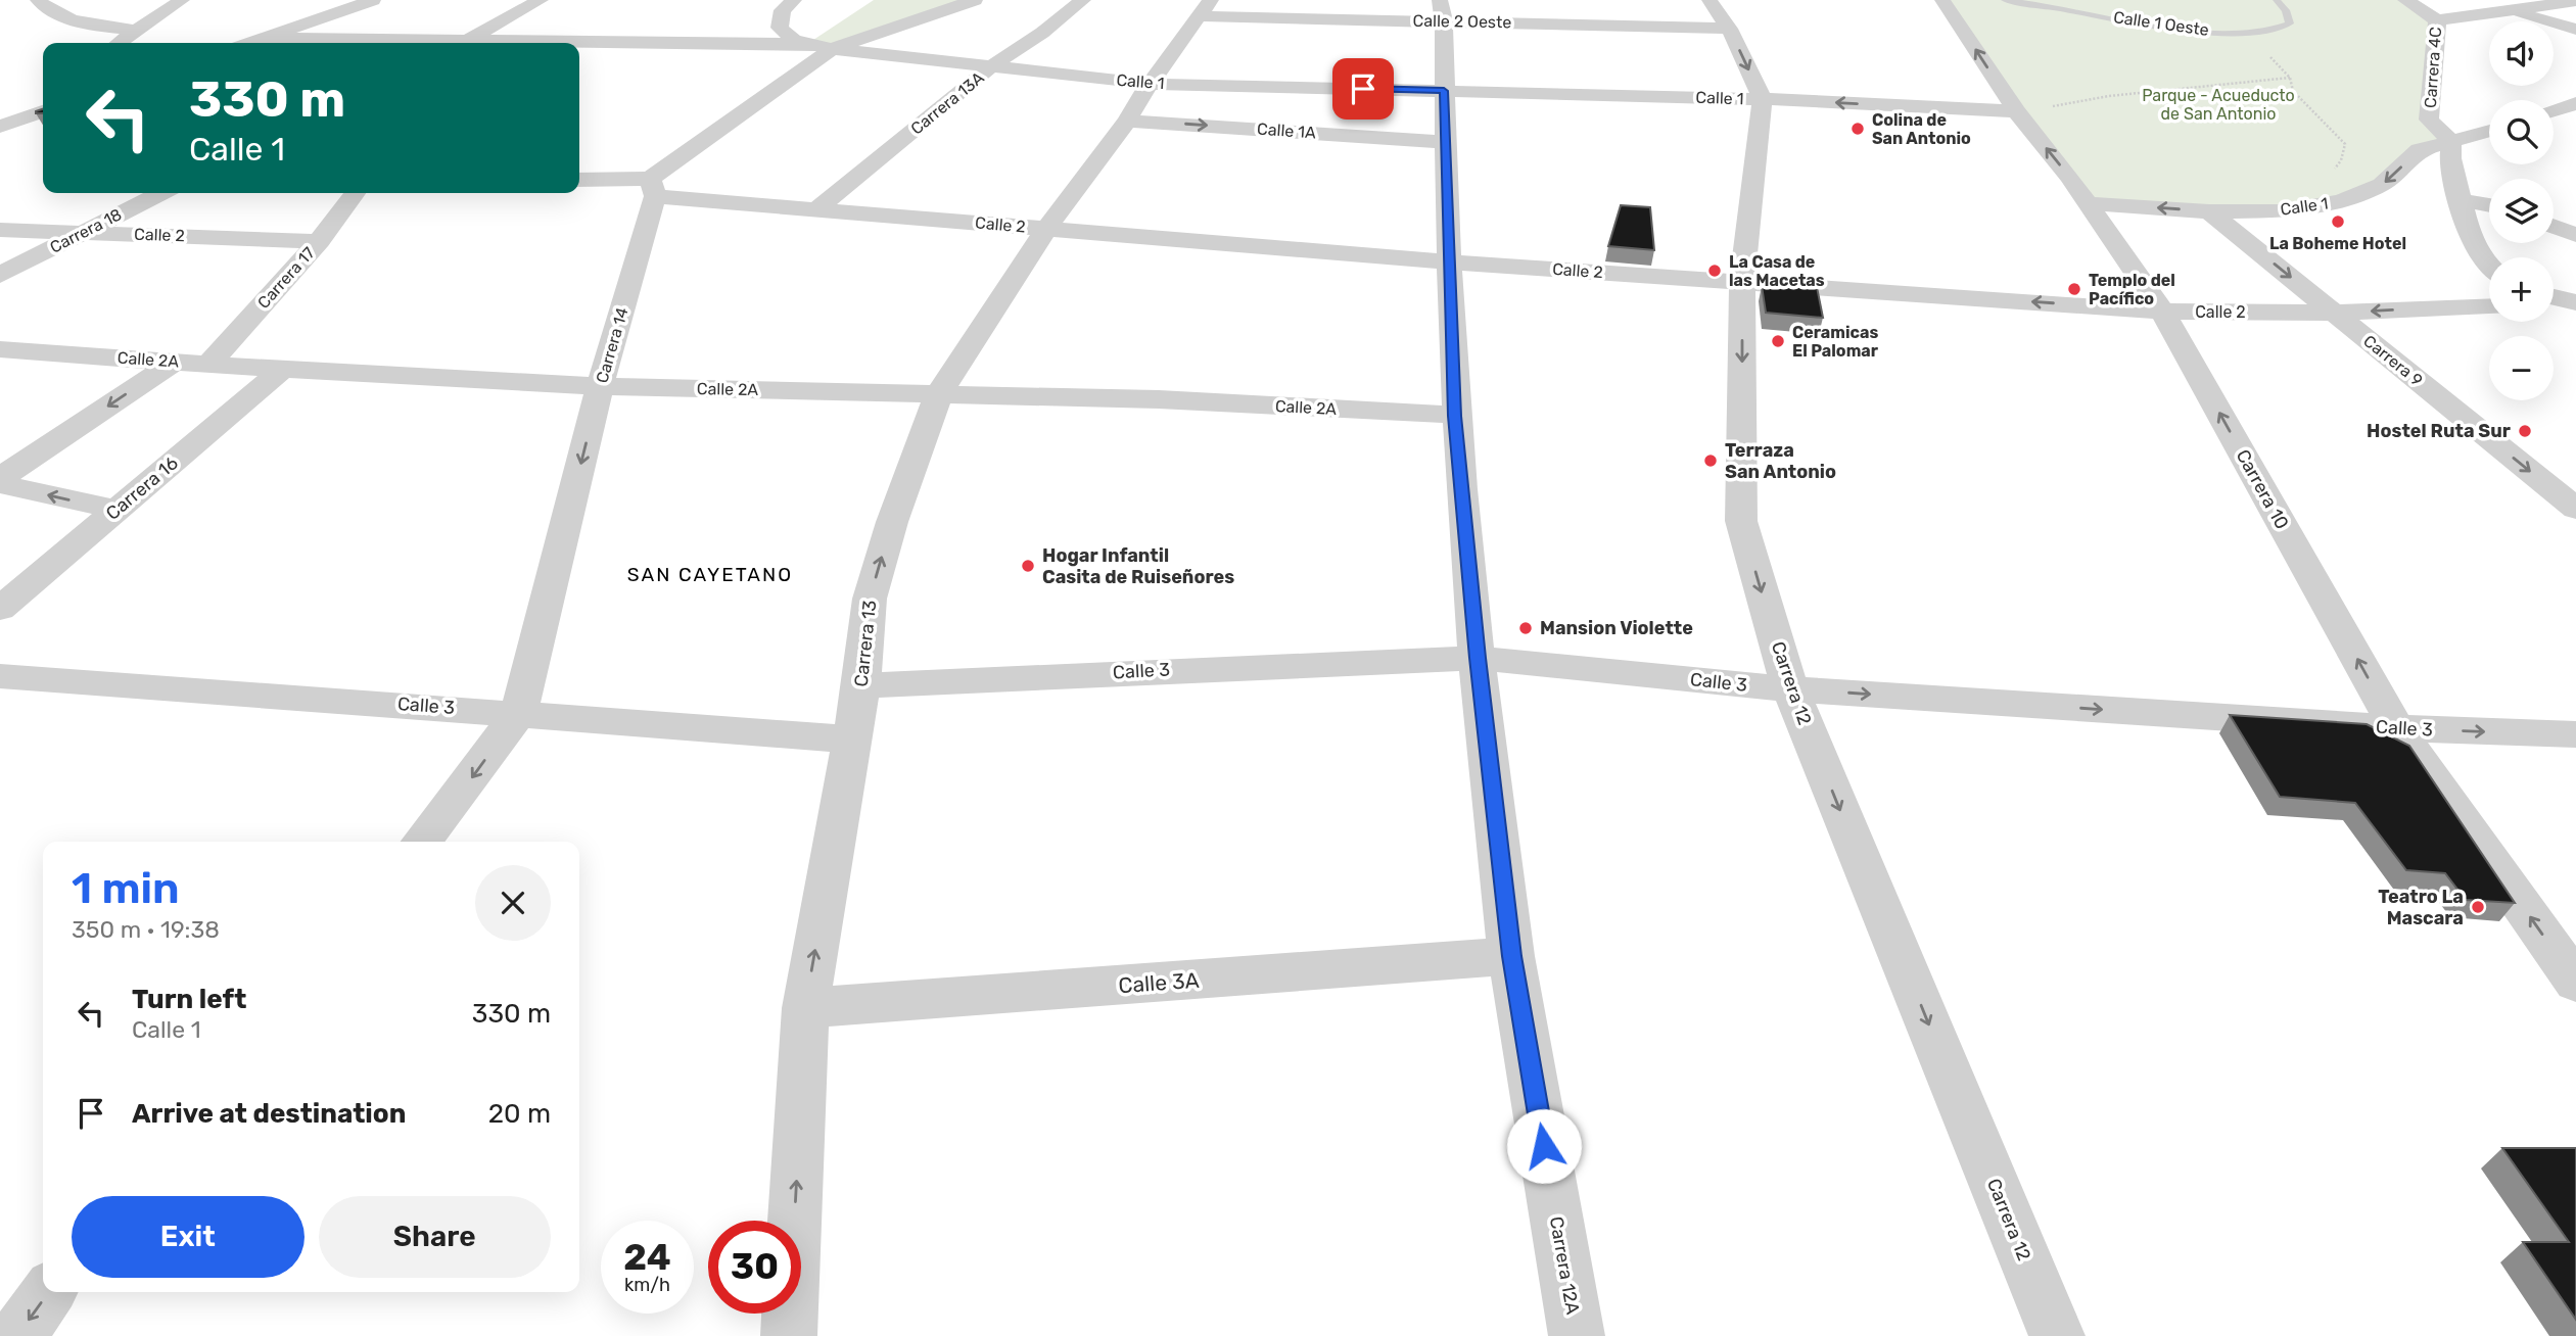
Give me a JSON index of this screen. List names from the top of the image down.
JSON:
{
  "streets": {
    "street": [
      "Calle 2 Oeste",
      "Carrera 4C",
      "Calle 1",
      "Carrera 13A",
      "Calle 1A",
      "Calle 2",
      "Carrera 18",
      "Carrera 17",
      "Carrera 14",
      "Calle 2A",
      "Carrera 9",
      "Carrera 16",
      "Carrera 10",
      "Carrera 13",
      "Calle 3",
      "Carrera 12",
      "Calle 3A",
      "Carrera 12A"
    ],
    "lane": ["Calle 1 Oeste"]
  },
  "crossings": [
    ["Calle 2 Oeste", "Carrera 13"],
    ["Calle 2 Oeste", "Carrera 12A"],
    ["Carrera 4C", "Calle 1"],
    ["Calle 1", "Carrera 13A"],
    ["Calle 1", "Carrera 9"],
    ["Calle 1", "Carrera 10"],
    ["Calle 1", "Carrera 13"],
    ["Calle 1", "Carrera 12"],
    ["Calle 1", "Carrera 12A"],
    ["Carrera 13A", "Calle 2"],
    ["Calle 1A", "Carrera 13"],
    ["Calle 1A", "Carrera 12A"],
    ["Calle 2", "Carrera 18"],
    ["Calle 2", "Carrera 17"],
    ["Calle 2", "Carrera 14"],
    ["Calle 2", "Carrera 9"],
    ["Calle 2", "Carrera 10"],
    ["Calle 2", "Carrera 13"],
    ["Calle 2", "Carrera 12"],
    ["Calle 2", "Carrera 12A"],
    ["Carrera 17", "Calle 2A"],
    ["Carrera 14", "Calle 2A"],
    ["Carrera 14", "Calle 3"],
    ["Calle 2A", "Carrera 16"],
    ["Calle 2A", "Carrera 13"],
    ["Calle 2A", "Carrera 12A"],
    ["Carrera 10", "Calle 3"],
    ["Carrera 13", "Calle 3"],
    ["Carrera 13", "Calle 3A"],
    ["Calle 3", "Carrera 12"],
    ["Calle 3", "Carrera 12A"],
    ["Calle 3A", "Carrera 12A"]
  ],
  "one_way": [
    "Calle 1A",
    "Carrera 14",
    "Carrera 9",
    "Carrera 10",
    "Carrera 13",
    "Carrera 12"
  ],
  "districts": ["SAN CAYETANO"],
  "parks": ["Parque - Acueducto de San Antonio"],
  "places": [
    "Colina de San Antonio",
    "La Boheme Hotel",
    "La Casa de las Macetas",
    "Templo del Pacífico",
    "Ceramicas El Palomar",
    "Hostel Ruta Sur",
    "Terraza San Antonio",
    "Hogar Infantil Casita de Ruiseñores",
    "Mansion Violette",
    "Teatro La Mascara"
  ],
  "page": {
    "map_buttons": ["+", "−"],
    "turn": ["330 m", "Calle 1"],
    "heading": ["1 min", "350 m · 19:38"],
    "list": [
      {
        "name": "Turn left",
        "note": "Calle 1",
        "value": "330 m"
      },
      {
        "name": "Arrive at destination",
        "value": "20 m"
      }
    ],
    "buttons": ["Exit", "Share"],
    "speed": "24 km/h",
    "limit": "30"
  }
}
